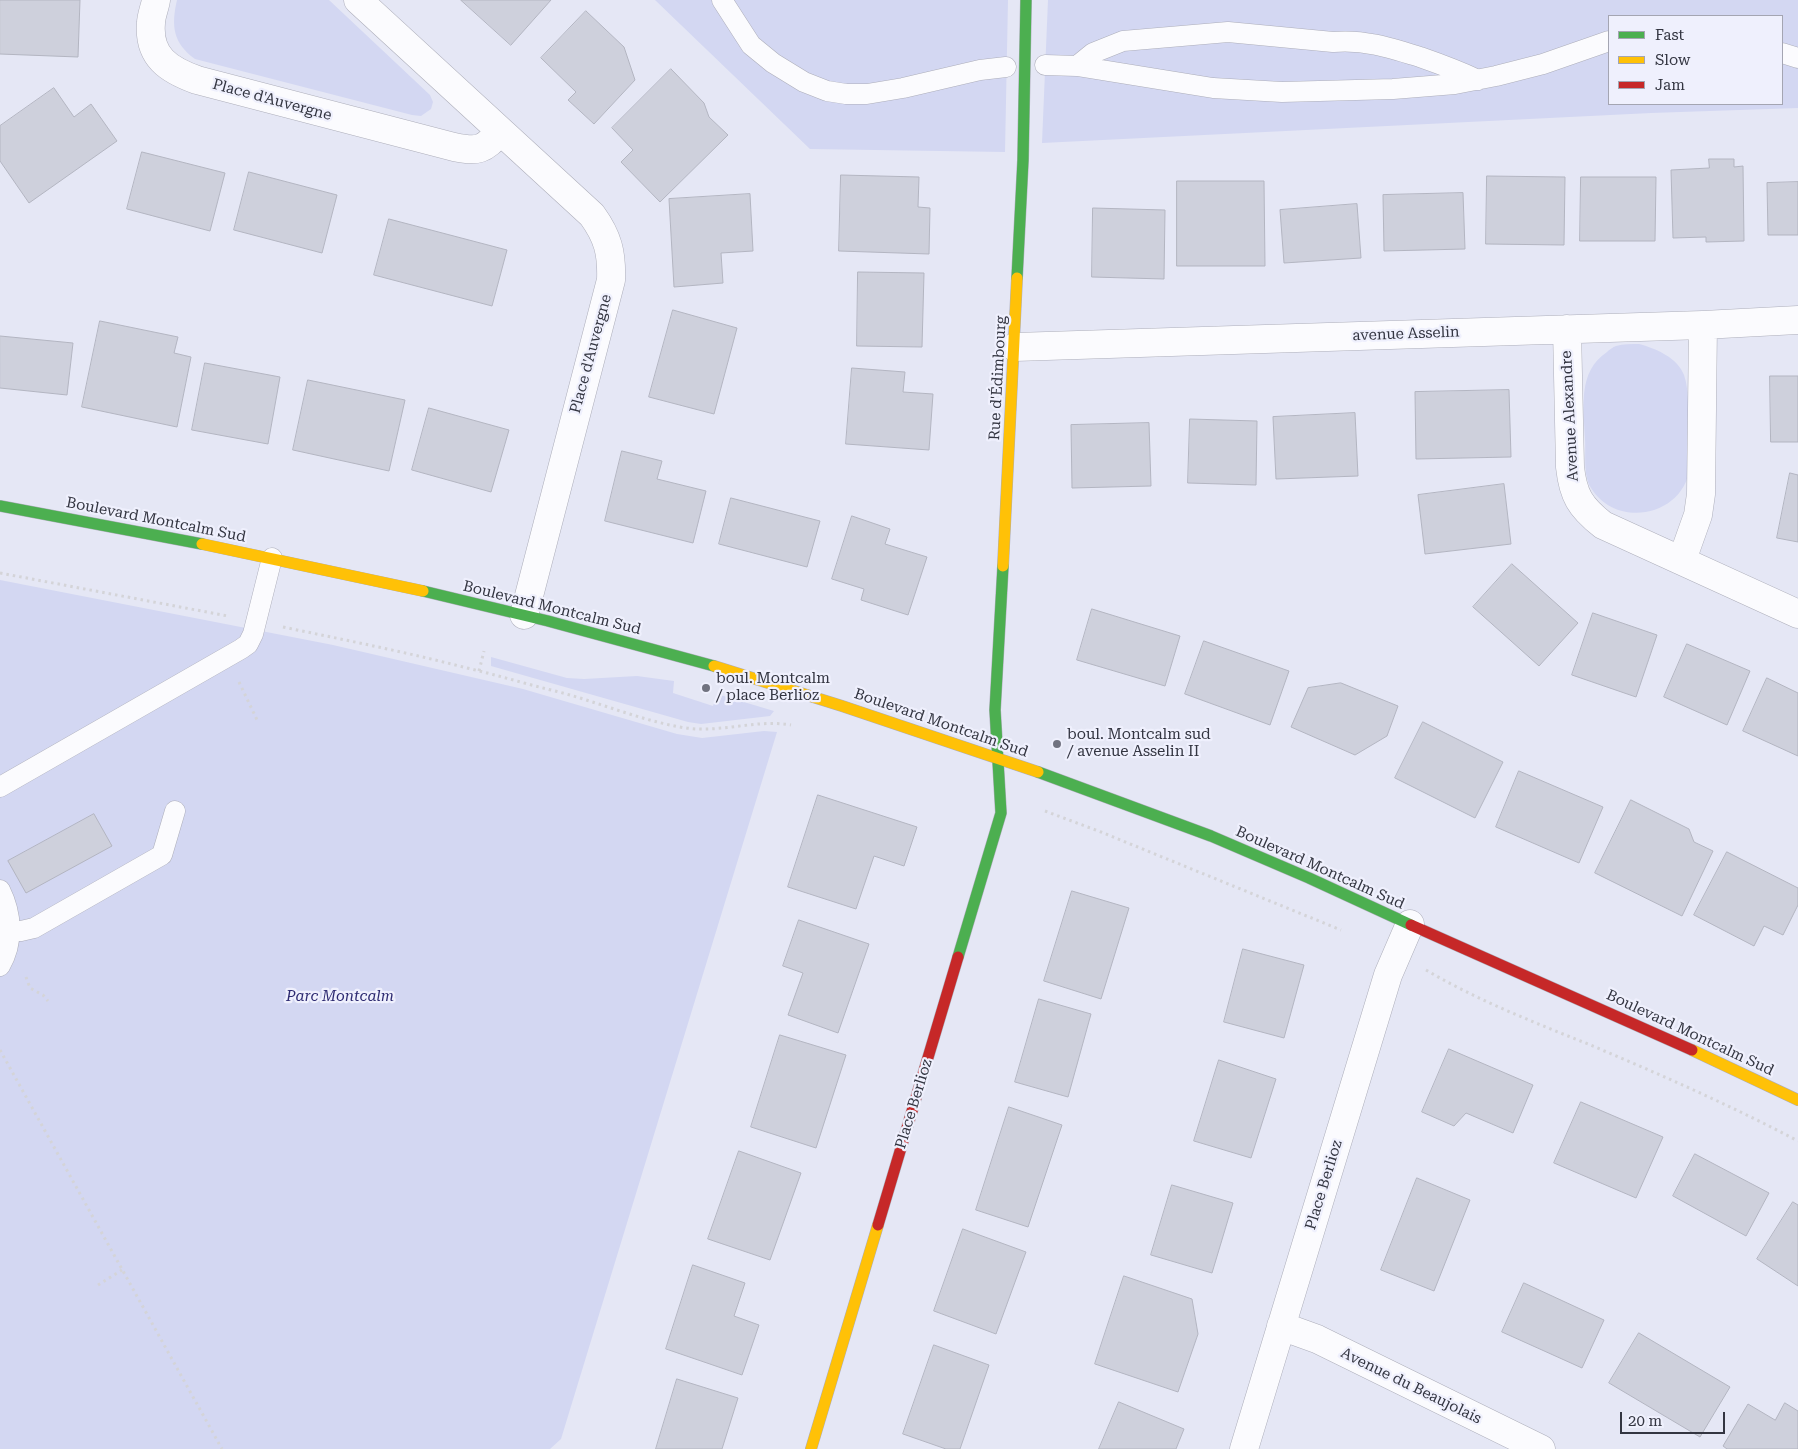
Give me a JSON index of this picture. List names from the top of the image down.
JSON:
{
  "streets": {
    "street": [
      "Place d'Auvergne",
      "avenue Asselin",
      "Rue d'Édimbourg",
      "Avenue Alexandre",
      "Boulevard Montcalm Sud",
      "Place Berlioz",
      "Avenue du Beaujolais"
    ]
  },
  "crossings": [
    ["Place d'Auvergne", "Boulevard Montcalm Sud"],
    ["avenue Asselin", "Rue d'Édimbourg"],
    ["avenue Asselin", "Avenue Alexandre"],
    ["Rue d'Édimbourg", "Boulevard Montcalm Sud"],
    ["Rue d'Édimbourg", "Place Berlioz"],
    ["Boulevard Montcalm Sud", "Place Berlioz"],
    ["Place Berlioz", "Avenue du Beaujolais"]
  ],
  "parks": ["Parc Montcalm"],
  "places": ["boul. Montcalm / place Berlioz", "boul. Montcalm sud / avenue Asselin II"],
  "legend": ["Fast", "Slow", "Jam"],
  "scale_bar": "20 m"
}
